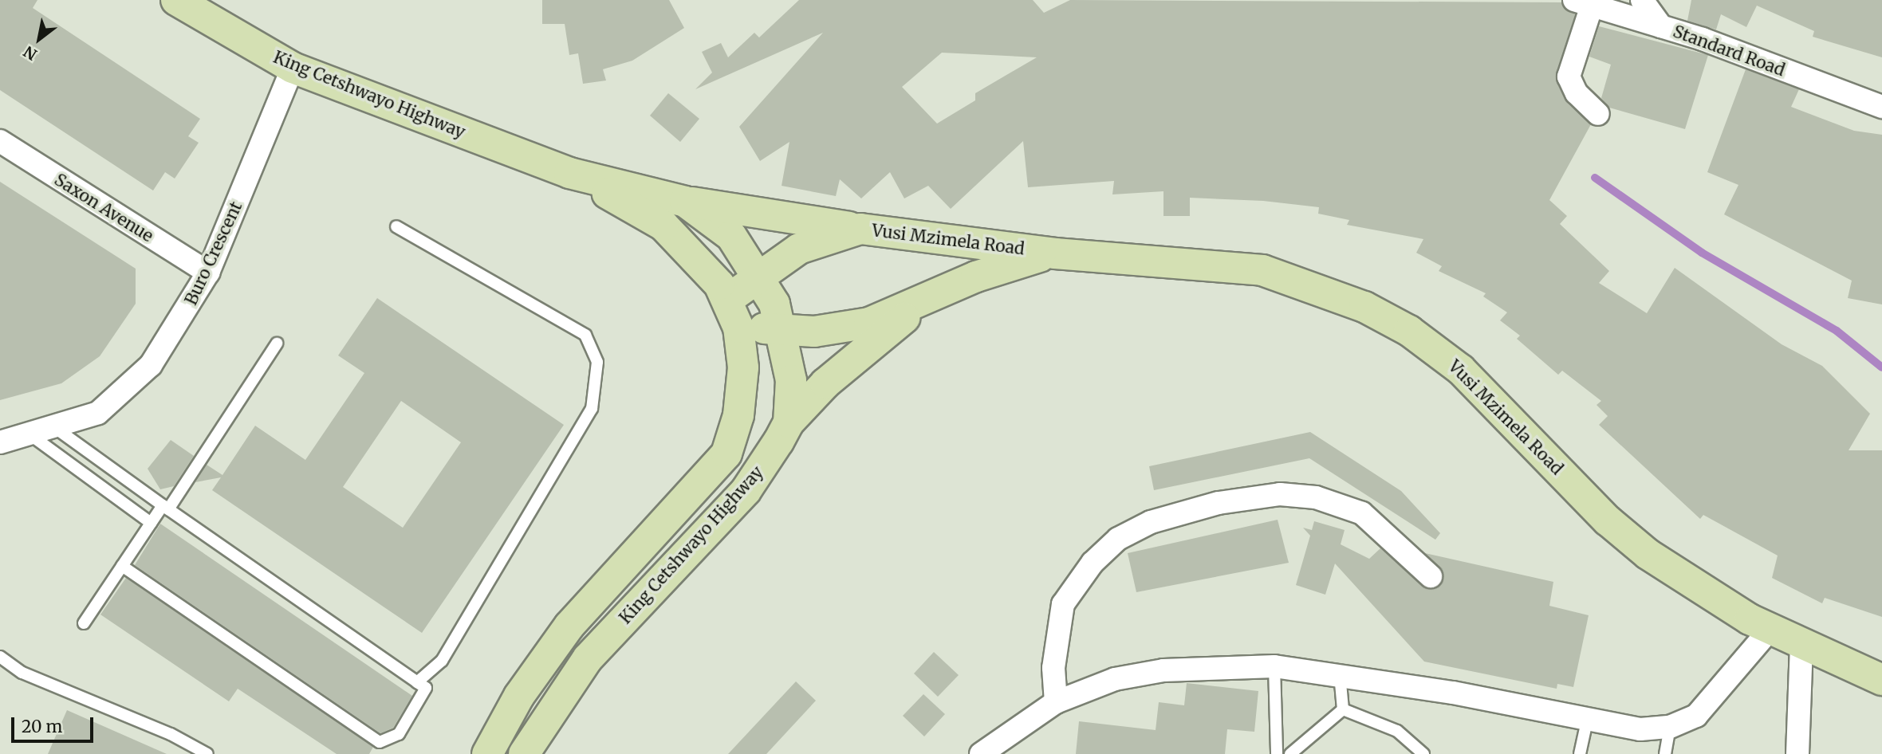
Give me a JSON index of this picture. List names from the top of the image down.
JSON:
{
  "streets": {
    "main road": ["King Cetshwayo Highway", "Vusi Mzimela Road"],
    "street": ["Standard Road", "Saxon Avenue", "Buro Crescent"]
  },
  "crossings": [
    ["King Cetshwayo Highway", "Vusi Mzimela Road"],
    ["King Cetshwayo Highway", "Buro Crescent"],
    ["Saxon Avenue", "Buro Crescent"]
  ],
  "scale_bar": "20 m",
  "north": "bottom left"
}
